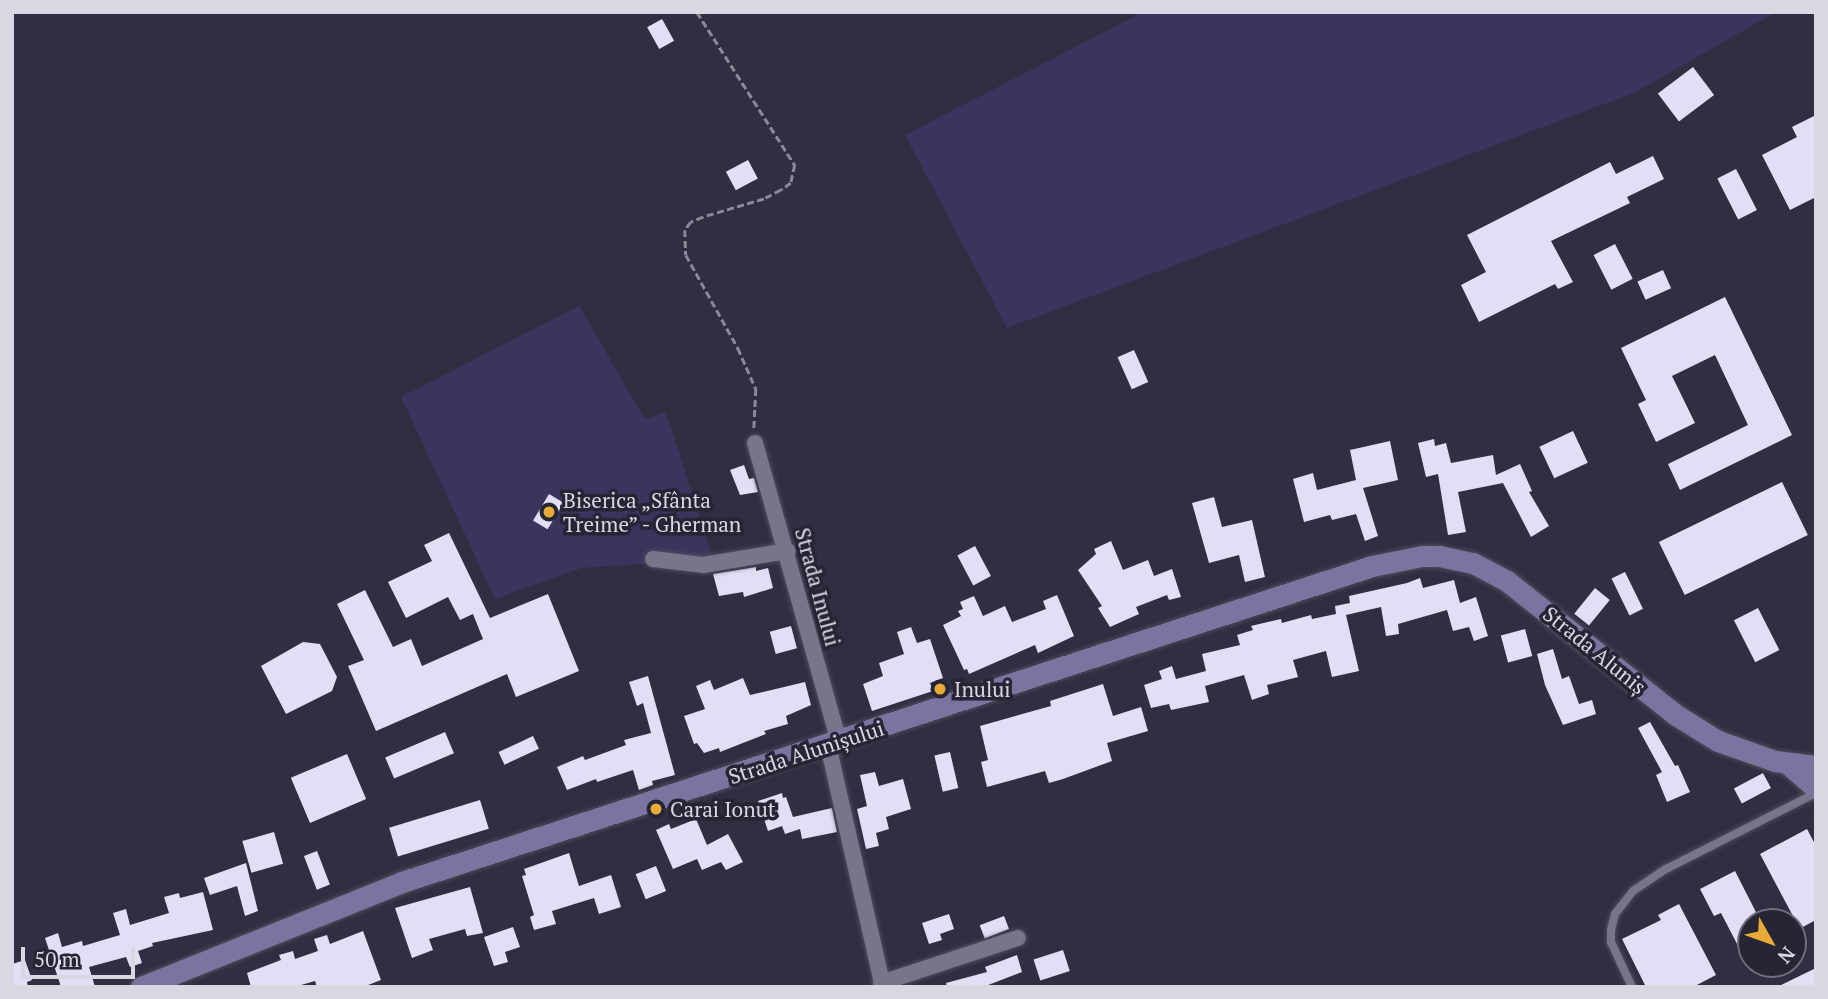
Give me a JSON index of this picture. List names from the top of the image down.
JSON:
{
  "streets": {
    "main road": ["Strada Aluniș", "Strada Alunișului"],
    "street": ["Strada Inului"]
  },
  "crossings": [
    ["Strada Inului", "Strada Alunișului"],
    ["Strada Aluniș", "Strada Alunișului"]
  ],
  "places": ["Biserica „Sfânta Treime” - Gherman", "Inului", "Carai Ionut"],
  "scale_bar": "50 m",
  "north": "bottom right"
}
